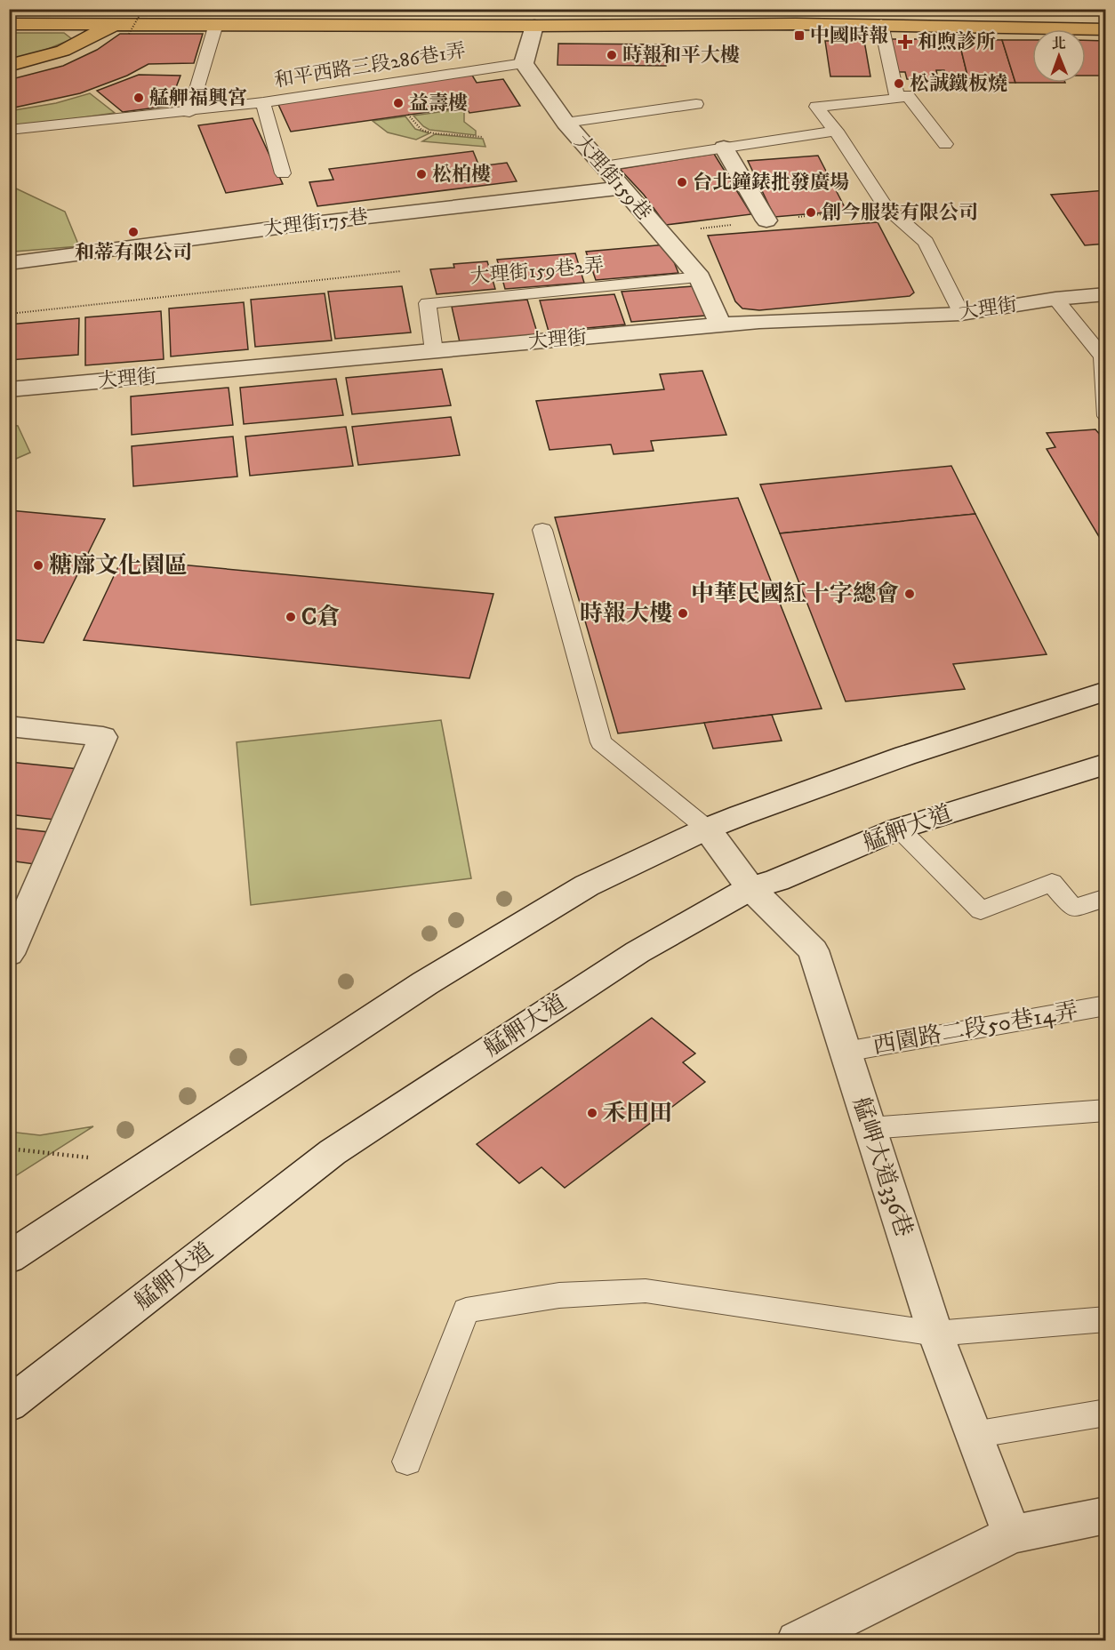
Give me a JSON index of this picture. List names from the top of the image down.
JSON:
{
  "streets": {
    "street": [
      "大理街159巷",
      "大理街175巷",
      "大理街",
      "艋舺大道",
      "艋岬大道336巷"
    ],
    "lane": ["和平西路三段286巷1弄", "大理街159巷2弄", "西園路二段50巷14弄"]
  },
  "crossings": [
    ["和平西路三段286巷1弄", "大理街159巷"],
    ["大理街159巷", "大理街175巷"],
    ["大理街159巷", "大理街159巷2弄"],
    ["大理街159巷", "大理街"],
    ["大理街159巷2弄", "大理街"],
    ["艋舺大道", "艋岬大道336巷"],
    ["西園路二段50巷14弄", "艋岬大道336巷"]
  ],
  "places": {
    "transit": ["中國時報"],
    "health": ["和煦診所"],
    "other": [
      "時報和平大樓",
      "松誠鐵板燒",
      "艋舺福興宮",
      "益壽樓",
      "松柏樓",
      "台北鐘錶批發廣場",
      "創今服裝有限公司",
      "和蒂有限公司",
      "糖廍文化園區",
      "中華民國紅十字總會",
      "時報大樓",
      "C倉",
      "禾田田"
    ]
  },
  "north": "top"
}
